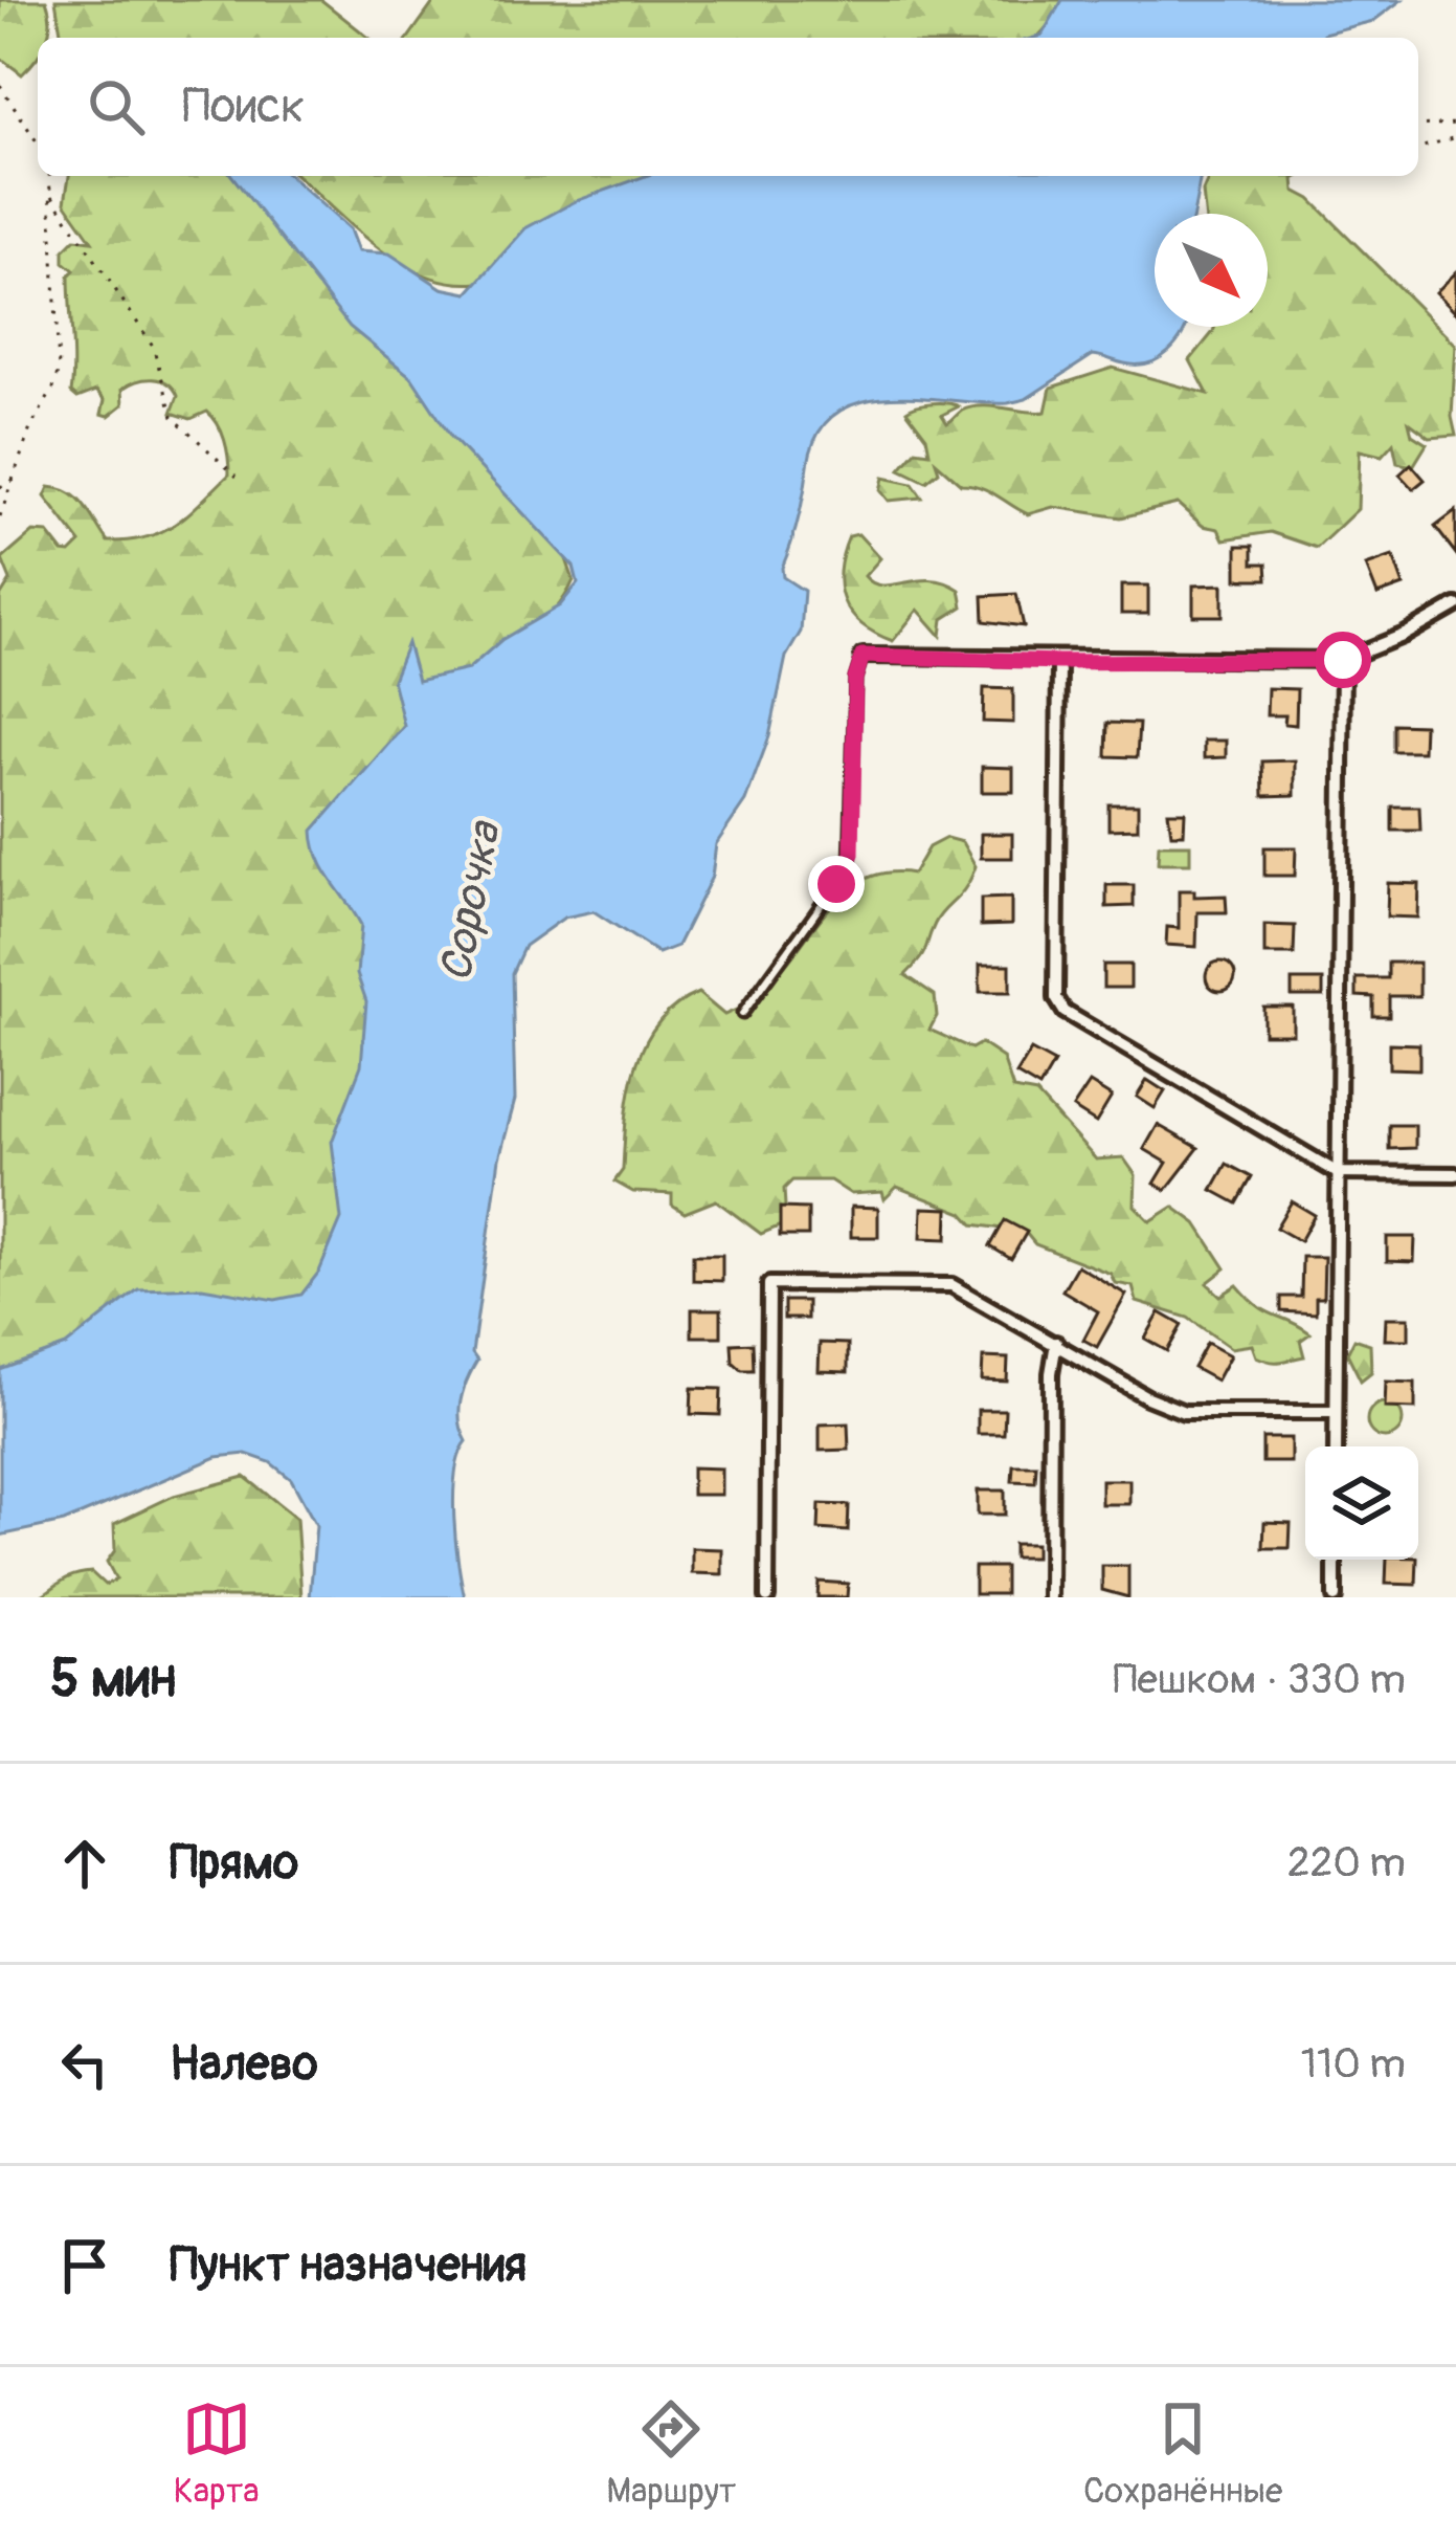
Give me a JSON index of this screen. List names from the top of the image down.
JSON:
{
  "water": ["Сорочка"],
  "north": "bottom right",
  "page": {
    "search": "Поиск",
    "heading": ["5 мин", "Пешком · 330 m"],
    "list": [
      ["Прямо", "220 m"],
      ["Налево", "110 m"],
      "Пункт назначения"
    ],
    "nav": ["Карта", "Маршрут", "Сохранённые"]
  }
}
